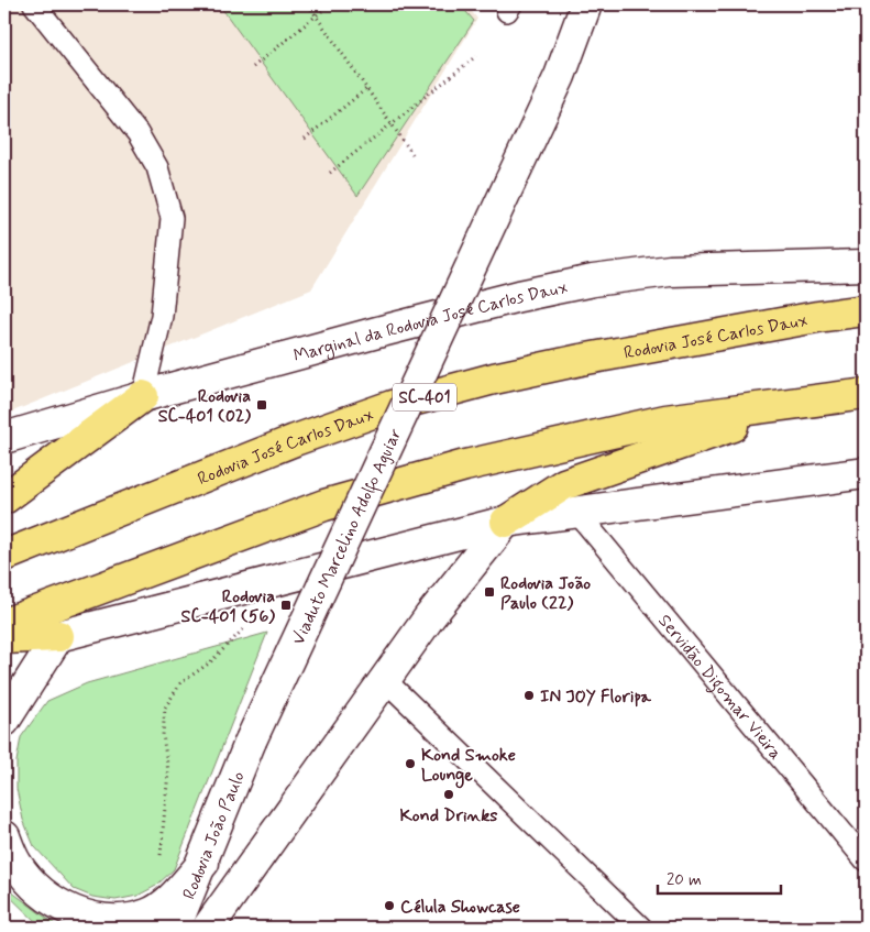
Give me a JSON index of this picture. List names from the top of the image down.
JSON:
{
  "streets": {
    "highway": ["Rodovia José Carlos Daux", "SC-401"],
    "main road": ["Marginal da Rodovia José Carlos Daux", "Viaduto Marcelino Adolfo Aguiar", "Rodovia João Paulo"],
    "lane": ["Servidão Digomar Vieira"]
  },
  "crossings": [
    ["Viaduto Marcelino Adolfo Aguiar", "Rodovia João Paulo"]
  ],
  "places": {
    "transit": ["Rodovia SC-401 (02)", "Rodovia João Paulo (22)", "Rodovia SC-401 (56)"],
    "other": [
      "IN JOY Floripa",
      "Kond Smoke Lounge",
      "Kond Drinks",
      "Célula Showcase"
    ]
  },
  "scale_bar": "20 m"
}
